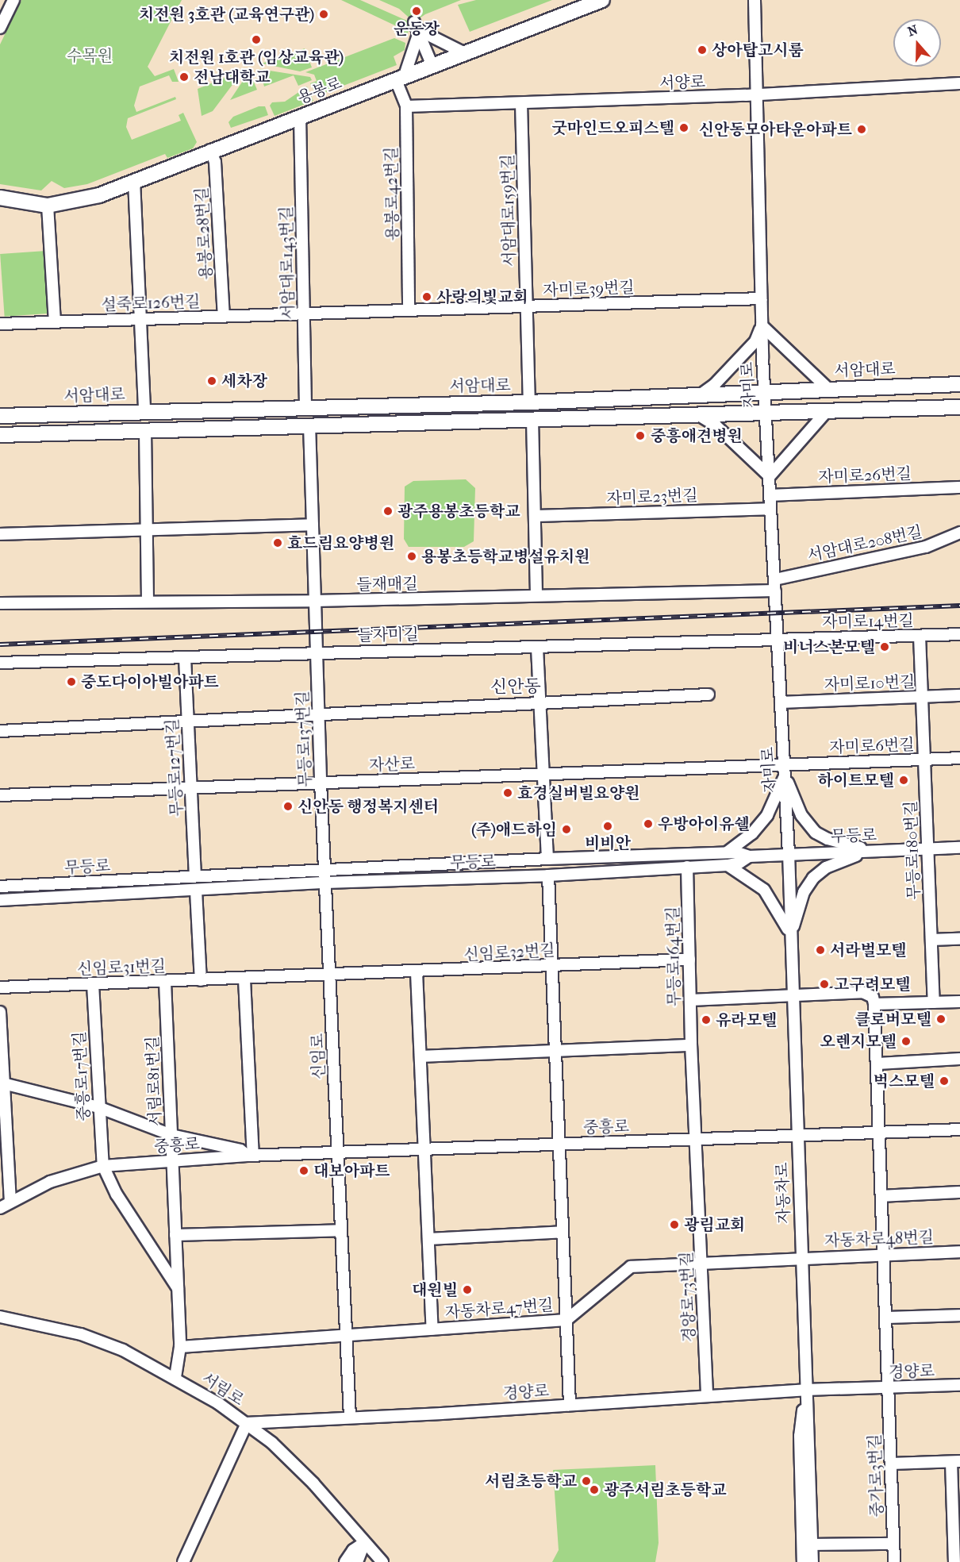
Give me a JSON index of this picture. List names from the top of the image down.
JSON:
{
  "streets": {
    "main road": ["용봉로", "서암대로"],
    "street": [
      "서양로",
      "용봉로42번길",
      "서암대로159번길",
      "용봉로28번길",
      "서암대로143번길",
      "자미로39번길",
      "설죽로126번길",
      "자미로",
      "자미로26번길",
      "자미로23번길",
      "서암대로208번길",
      "들재매길",
      "자미로14번길",
      "들자미길",
      "자미로10번길",
      "무등로137번길",
      "자미로6번길",
      "자산로",
      "무등로127번길",
      "무등로",
      "무등로180번길",
      "신임로32번길",
      "무등로164번길",
      "신임로31번길",
      "신임로",
      "중흥로17번길",
      "서림로81번길",
      "중흥로",
      "자동차로",
      "자동차로48번길",
      "경양로73번길",
      "자동차로47번길",
      "경양로",
      "서림로",
      "중가로3번길"
    ]
  },
  "crossings": [
    ["서양로", "용봉로42번길"],
    ["서양로", "서암대로159번길"],
    ["서양로", "자미로"],
    ["용봉로", "용봉로42번길"],
    ["용봉로", "용봉로28번길"],
    ["용봉로", "서암대로143번길"],
    ["용봉로42번길", "자미로39번길"],
    ["서암대로159번길", "자미로39번길"],
    ["서암대로159번길", "서암대로"],
    ["용봉로28번길", "설죽로126번길"],
    ["서암대로143번길", "자미로39번길"],
    ["서암대로143번길", "설죽로126번길"],
    ["서암대로143번길", "서암대로"],
    ["자미로39번길", "설죽로126번길"],
    ["자미로39번길", "자미로"],
    ["서암대로", "자미로"],
    ["자미로", "자미로26번길"],
    ["자미로", "자미로23번길"],
    ["자미로", "서암대로208번길"],
    ["자미로", "들재매길"],
    ["자미로", "자미로14번길"],
    ["자미로", "들자미길"],
    ["자미로", "자미로10번길"],
    ["자미로", "자미로6번길"],
    ["자미로", "자산로"],
    ["자미로", "무등로"],
    ["자미로", "자동차로"],
    ["들재매길", "무등로137번길"],
    ["자미로14번길", "들자미길"],
    ["자미로14번길", "무등로180번길"],
    ["들자미길", "무등로137번길"],
    ["들자미길", "무등로127번길"],
    ["자미로10번길", "무등로180번길"],
    ["무등로137번길", "자산로"],
    ["무등로137번길", "무등로"],
    ["무등로137번길", "신임로"],
    ["자미로6번길", "자산로"],
    ["자미로6번길", "무등로180번길"],
    ["자산로", "무등로127번길"],
    ["무등로127번길", "무등로"],
    ["무등로", "무등로180번길"],
    ["무등로", "무등로164번길"],
    ["무등로", "신임로"],
    ["무등로", "자동차로"],
    ["신임로32번길", "무등로164번길"],
    ["신임로32번길", "신임로31번길"],
    ["신임로32번길", "신임로"],
    ["무등로164번길", "중흥로"],
    ["무등로164번길", "경양로73번길"],
    ["신임로31번길", "신임로"],
    ["신임로31번길", "중흥로17번길"],
    ["신임로31번길", "서림로81번길"],
    ["신임로", "중흥로"],
    ["신임로", "자동차로47번길"],
    ["신임로", "경양로"],
    ["중흥로17번길", "중흥로"],
    ["서림로81번길", "중흥로"],
    ["서림로81번길", "자동차로47번길"],
    ["서림로81번길", "서림로"],
    ["중흥로", "자동차로"],
    ["중흥로", "경양로73번길"],
    ["중흥로", "중가로3번길"],
    ["자동차로", "자동차로48번길"],
    ["자동차로", "자동차로47번길"],
    ["자동차로", "경양로"],
    ["자동차로48번길", "자동차로47번길"],
    ["자동차로48번길", "중가로3번길"],
    ["경양로73번길", "자동차로47번길"],
    ["경양로73번길", "경양로"],
    ["경양로", "서림로"],
    ["경양로", "중가로3번길"]
  ],
  "districts": ["신안동"],
  "parks": ["수목원"],
  "places": [
    "운동장",
    "치전원 3호관 (교육연구관)",
    "치전원 1호관 (임상교육관)",
    "상아탑고시룸",
    "전남대학교",
    "굿마인드오피스텔",
    "신안동모아타운아파트",
    "사랑의빛교회",
    "세차장",
    "중흥애견병원",
    "광주용봉초등학교",
    "효드림요양병원",
    "용봉초등학교병설유치원",
    "비너스본모텔",
    "중도다이아빌아파트",
    "하이트모텔",
    "효경실버빌요양원",
    "신안동 행정복지센터",
    "우방아이유쉘",
    "비비안",
    "(주)애드하임",
    "서라벌모텔",
    "고구려모텔",
    "클로버모텔",
    "유라모텔",
    "오렌지모텔",
    "벅스모텔",
    "대보아파트",
    "광림교회",
    "대원빌",
    "서림초등학교",
    "광주서림초등학교"
  ],
  "north": "top"
}
